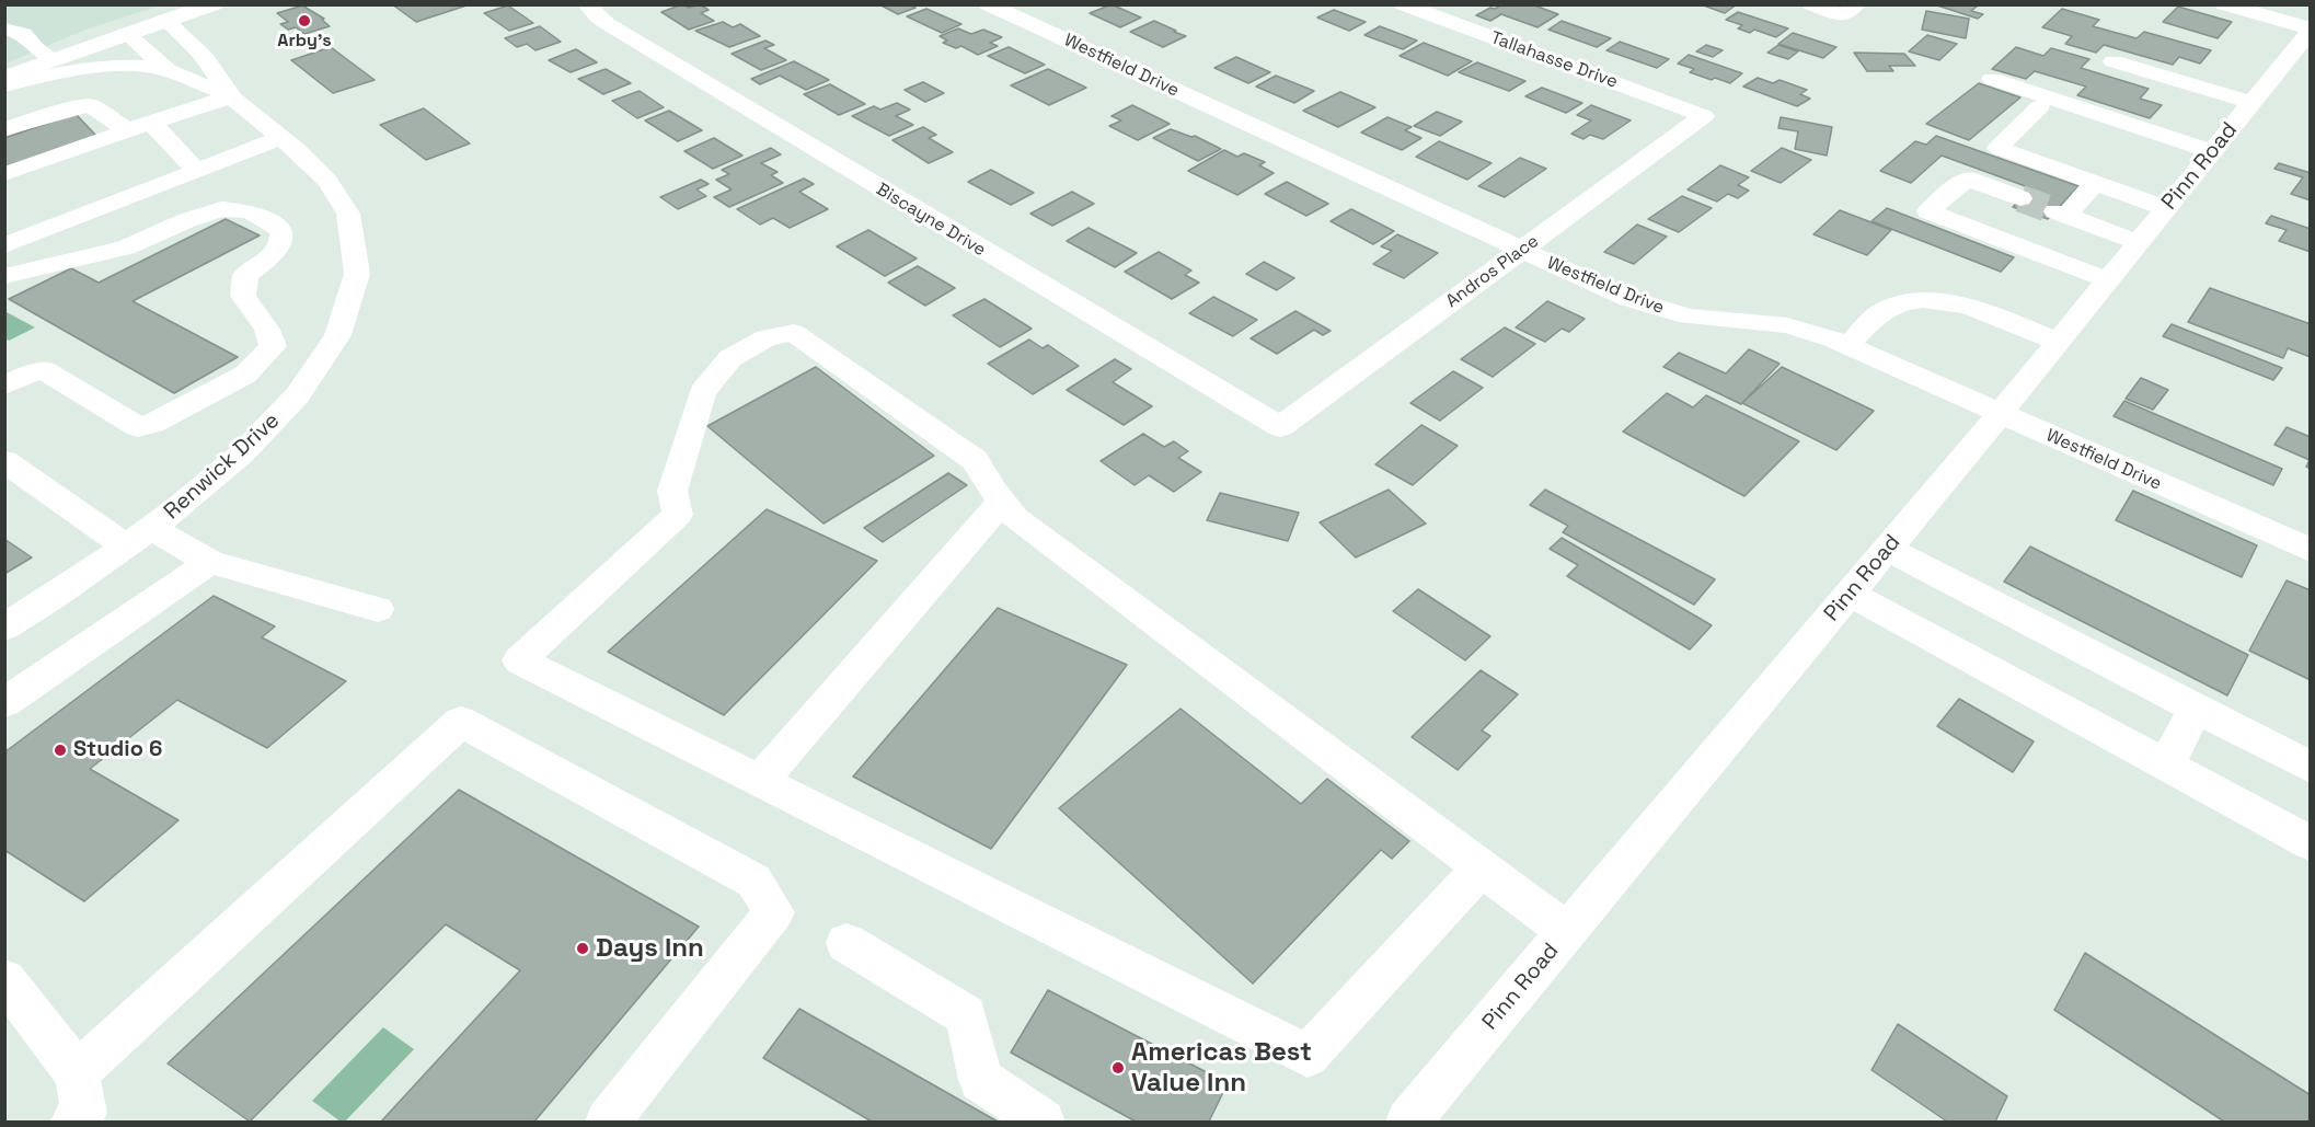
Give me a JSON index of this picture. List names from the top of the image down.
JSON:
{
  "streets": {
    "street": [
      "Tallahasse Drive",
      "Westfield Drive",
      "Pinn Road",
      "Biscayne Drive",
      "Andros Place",
      "Renwick Drive"
    ]
  },
  "crossings": [
    ["Tallahasse Drive", "Andros Place"],
    ["Westfield Drive", "Pinn Road"],
    ["Westfield Drive", "Andros Place"],
    ["Biscayne Drive", "Andros Place"]
  ],
  "places": [
    "Arby's",
    "Studio 6",
    "Days Inn",
    "Americas Best Value Inn"
  ]
}
